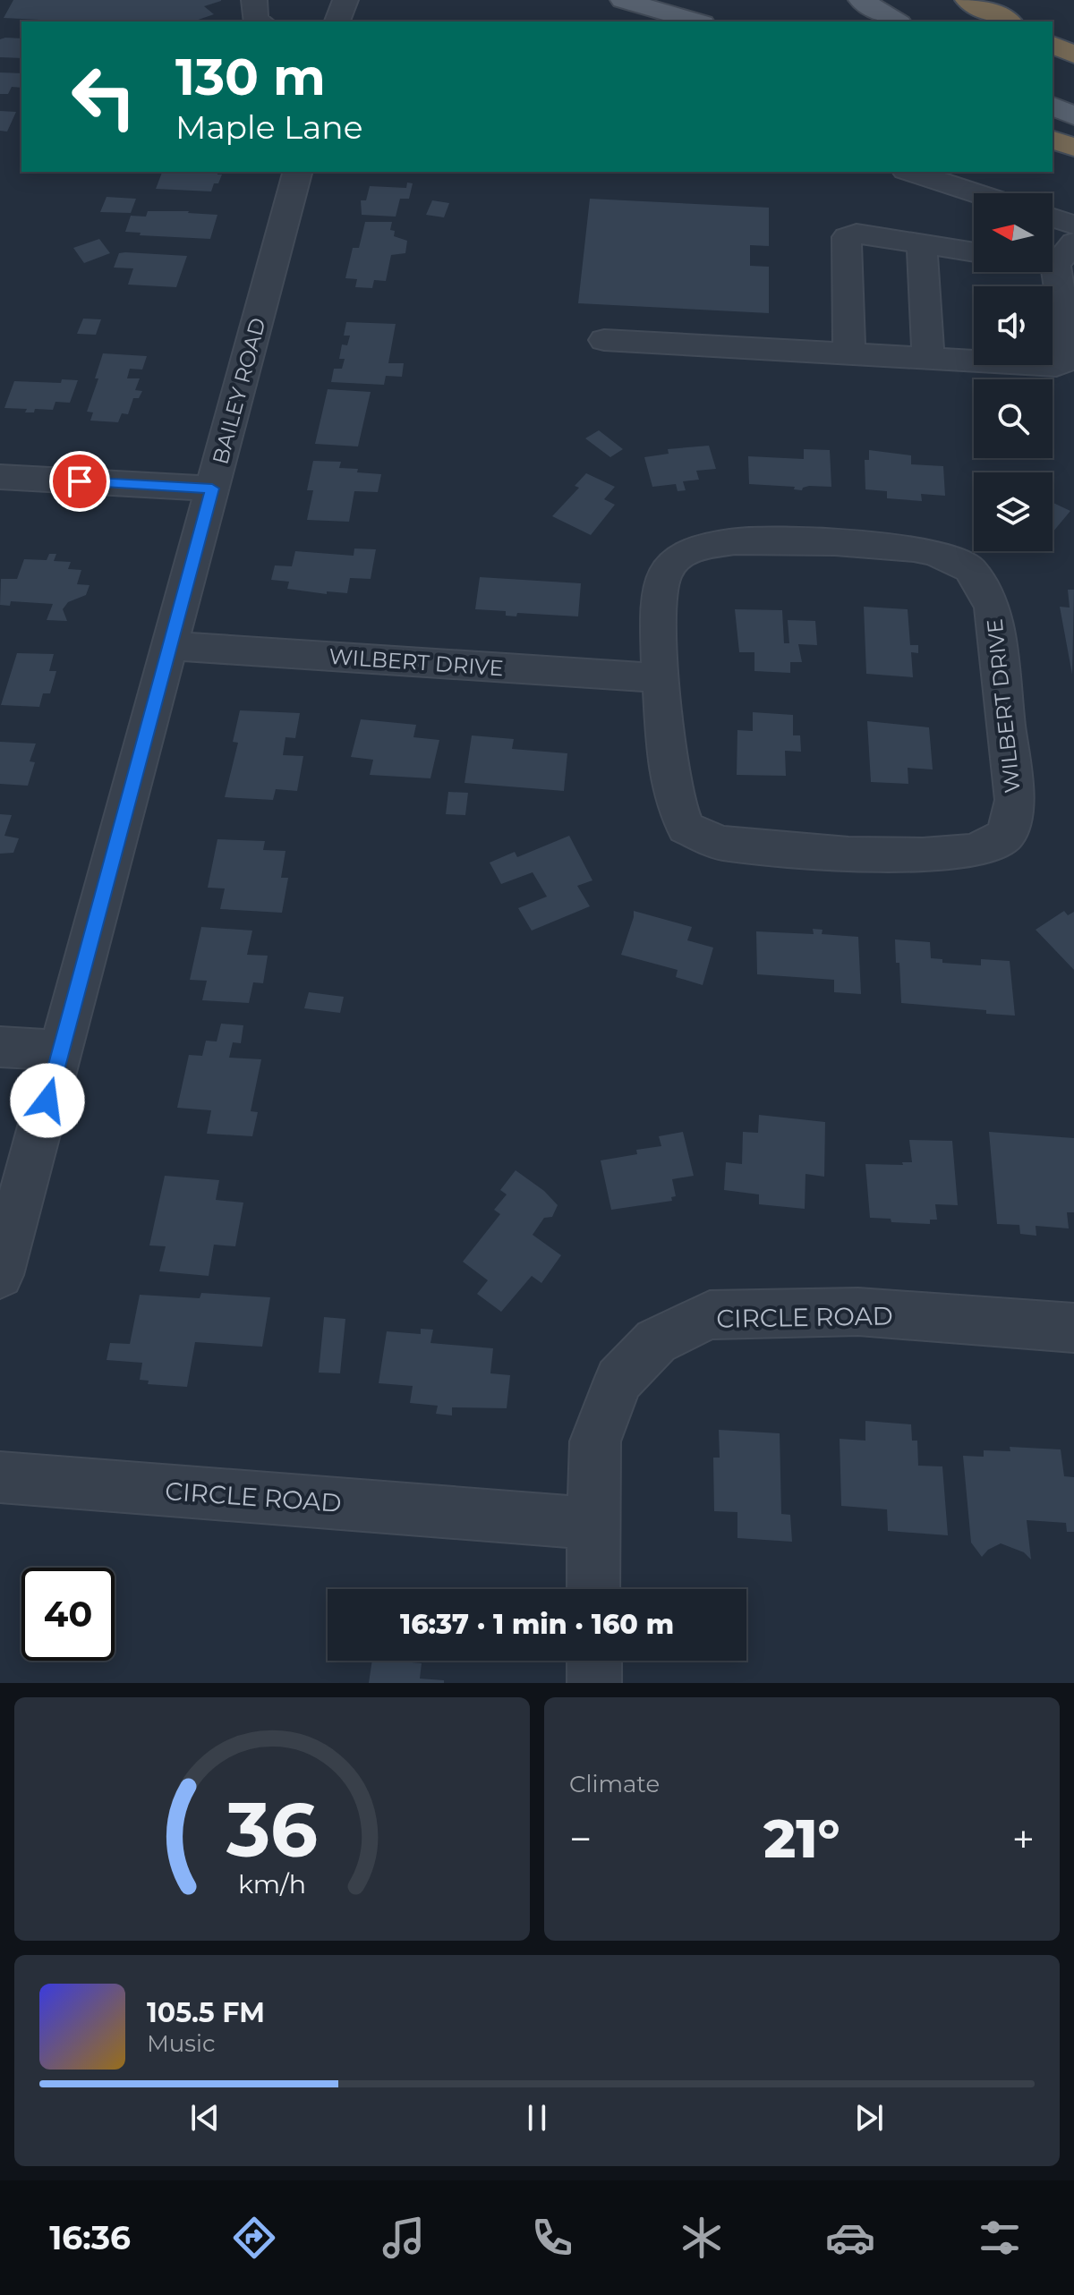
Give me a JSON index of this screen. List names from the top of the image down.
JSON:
{
  "streets": {
    "street": ["BAILEY ROAD", "WILBERT DRIVE", "CIRCLE ROAD"]
  },
  "crossings": [
    ["BAILEY ROAD", "WILBERT DRIVE"]
  ],
  "north": "left",
  "page": {
    "turn": ["130 m", "Maple Lane"],
    "limit": "40",
    "trip": "16:37 · 1 min · 160 m",
    "tile": "Climate",
    "heat": ["−", "21°", "+"],
    "song": ["105.5 FM", "Music"],
    "tabs": "16:36",
    "gauge": ["36", "km/h"]
  }
}
